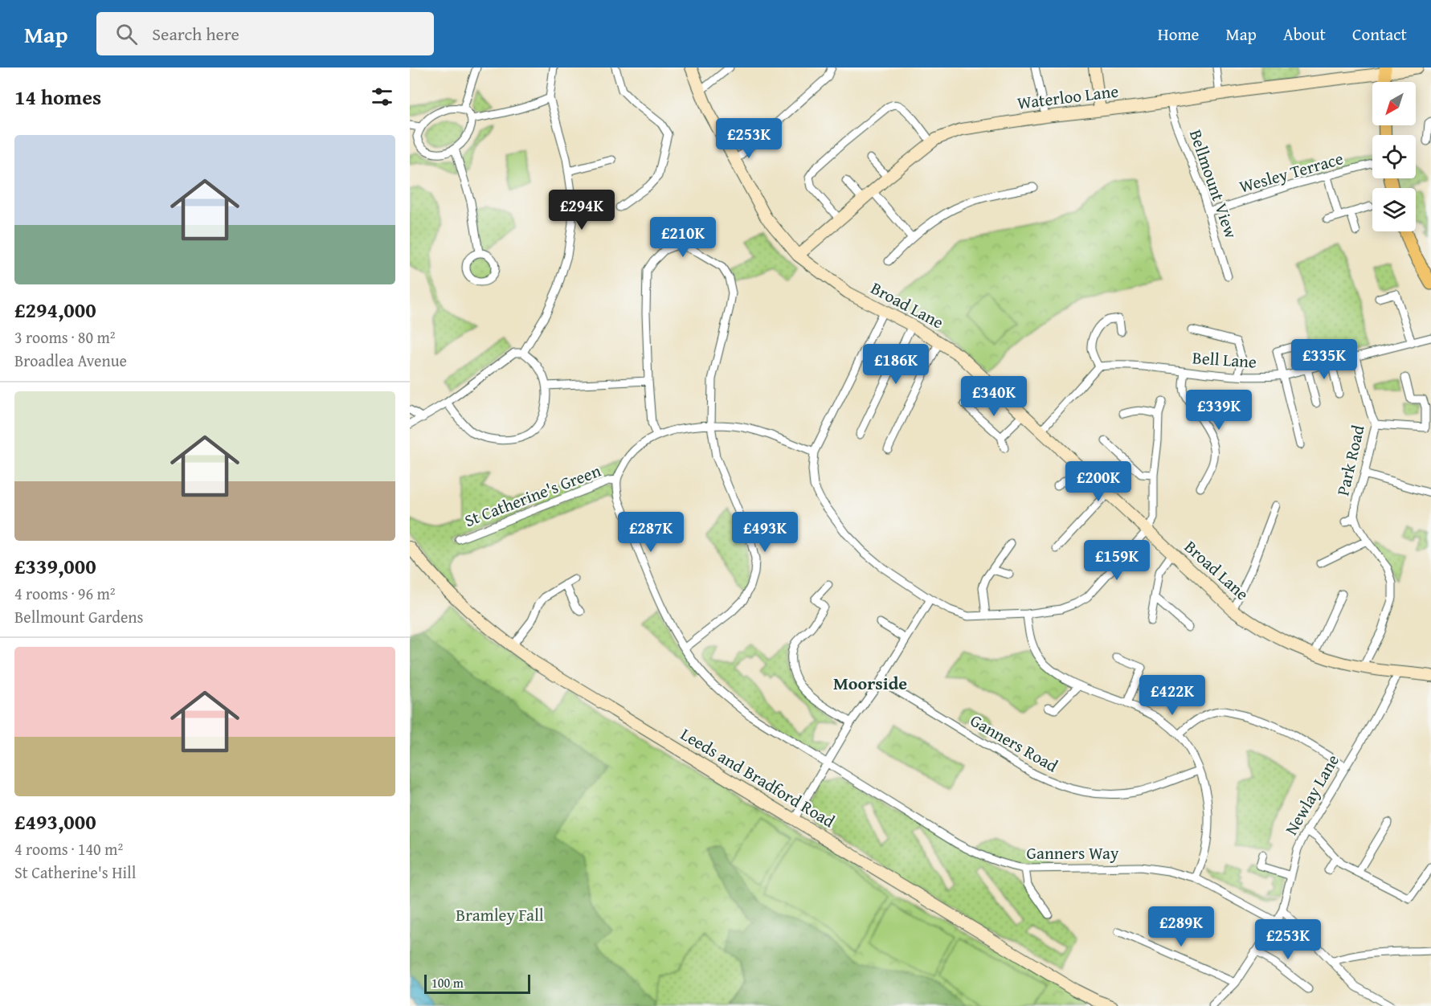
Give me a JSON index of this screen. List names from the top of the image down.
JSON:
{
  "streets": {
    "street": [
      "Waterloo Lane",
      "Wesley Terrace",
      "Bellmount View",
      "Broad Lane",
      "Bell Lane",
      "Park Road",
      "St Catherine's Green",
      "Ganners Road",
      "Leeds and Bradford Road",
      "Newlay Lane",
      "Ganners Way"
    ]
  },
  "crossings": [
    ["Waterloo Lane", "Bellmount View"],
    ["Waterloo Lane", "Broad Lane"],
    ["Wesley Terrace", "Bellmount View"],
    ["Broad Lane", "Park Road"],
    ["Broad Lane", "Newlay Lane"],
    ["Bell Lane", "Park Road"],
    ["St Catherine's Green", "Ganners Way"],
    ["Newlay Lane", "Ganners Way"]
  ],
  "districts": ["Moorside"],
  "parks": ["Bramley Fall"],
  "scale_bar": "100 m",
  "north": "bottom left",
  "page": {
    "header": "Map",
    "search": "Search here",
    "nav": [
      "Home",
      "Map",
      "About",
      "Contact"
    ],
    "heading": "14 homes",
    "price": [
      "£253K",
      "£294K",
      "£210K",
      "£335K",
      "£186K",
      "£340K",
      "£339K",
      "£200K",
      "£287K",
      "£493K",
      "£159K",
      "£422K",
      "£289K",
      "£253K"
    ],
    "list": [
      {
        "name": "£294,000",
        "note": "3 rooms · 80 m² · Broadlea Avenue"
      },
      {
        "name": "£339,000",
        "note": "4 rooms · 96 m² · Bellmount Gardens"
      },
      {
        "name": "£493,000",
        "note": "4 rooms · 140 m² · St Catherine's Hill"
      }
    ],
    "scale": "100 m"
  }
}
